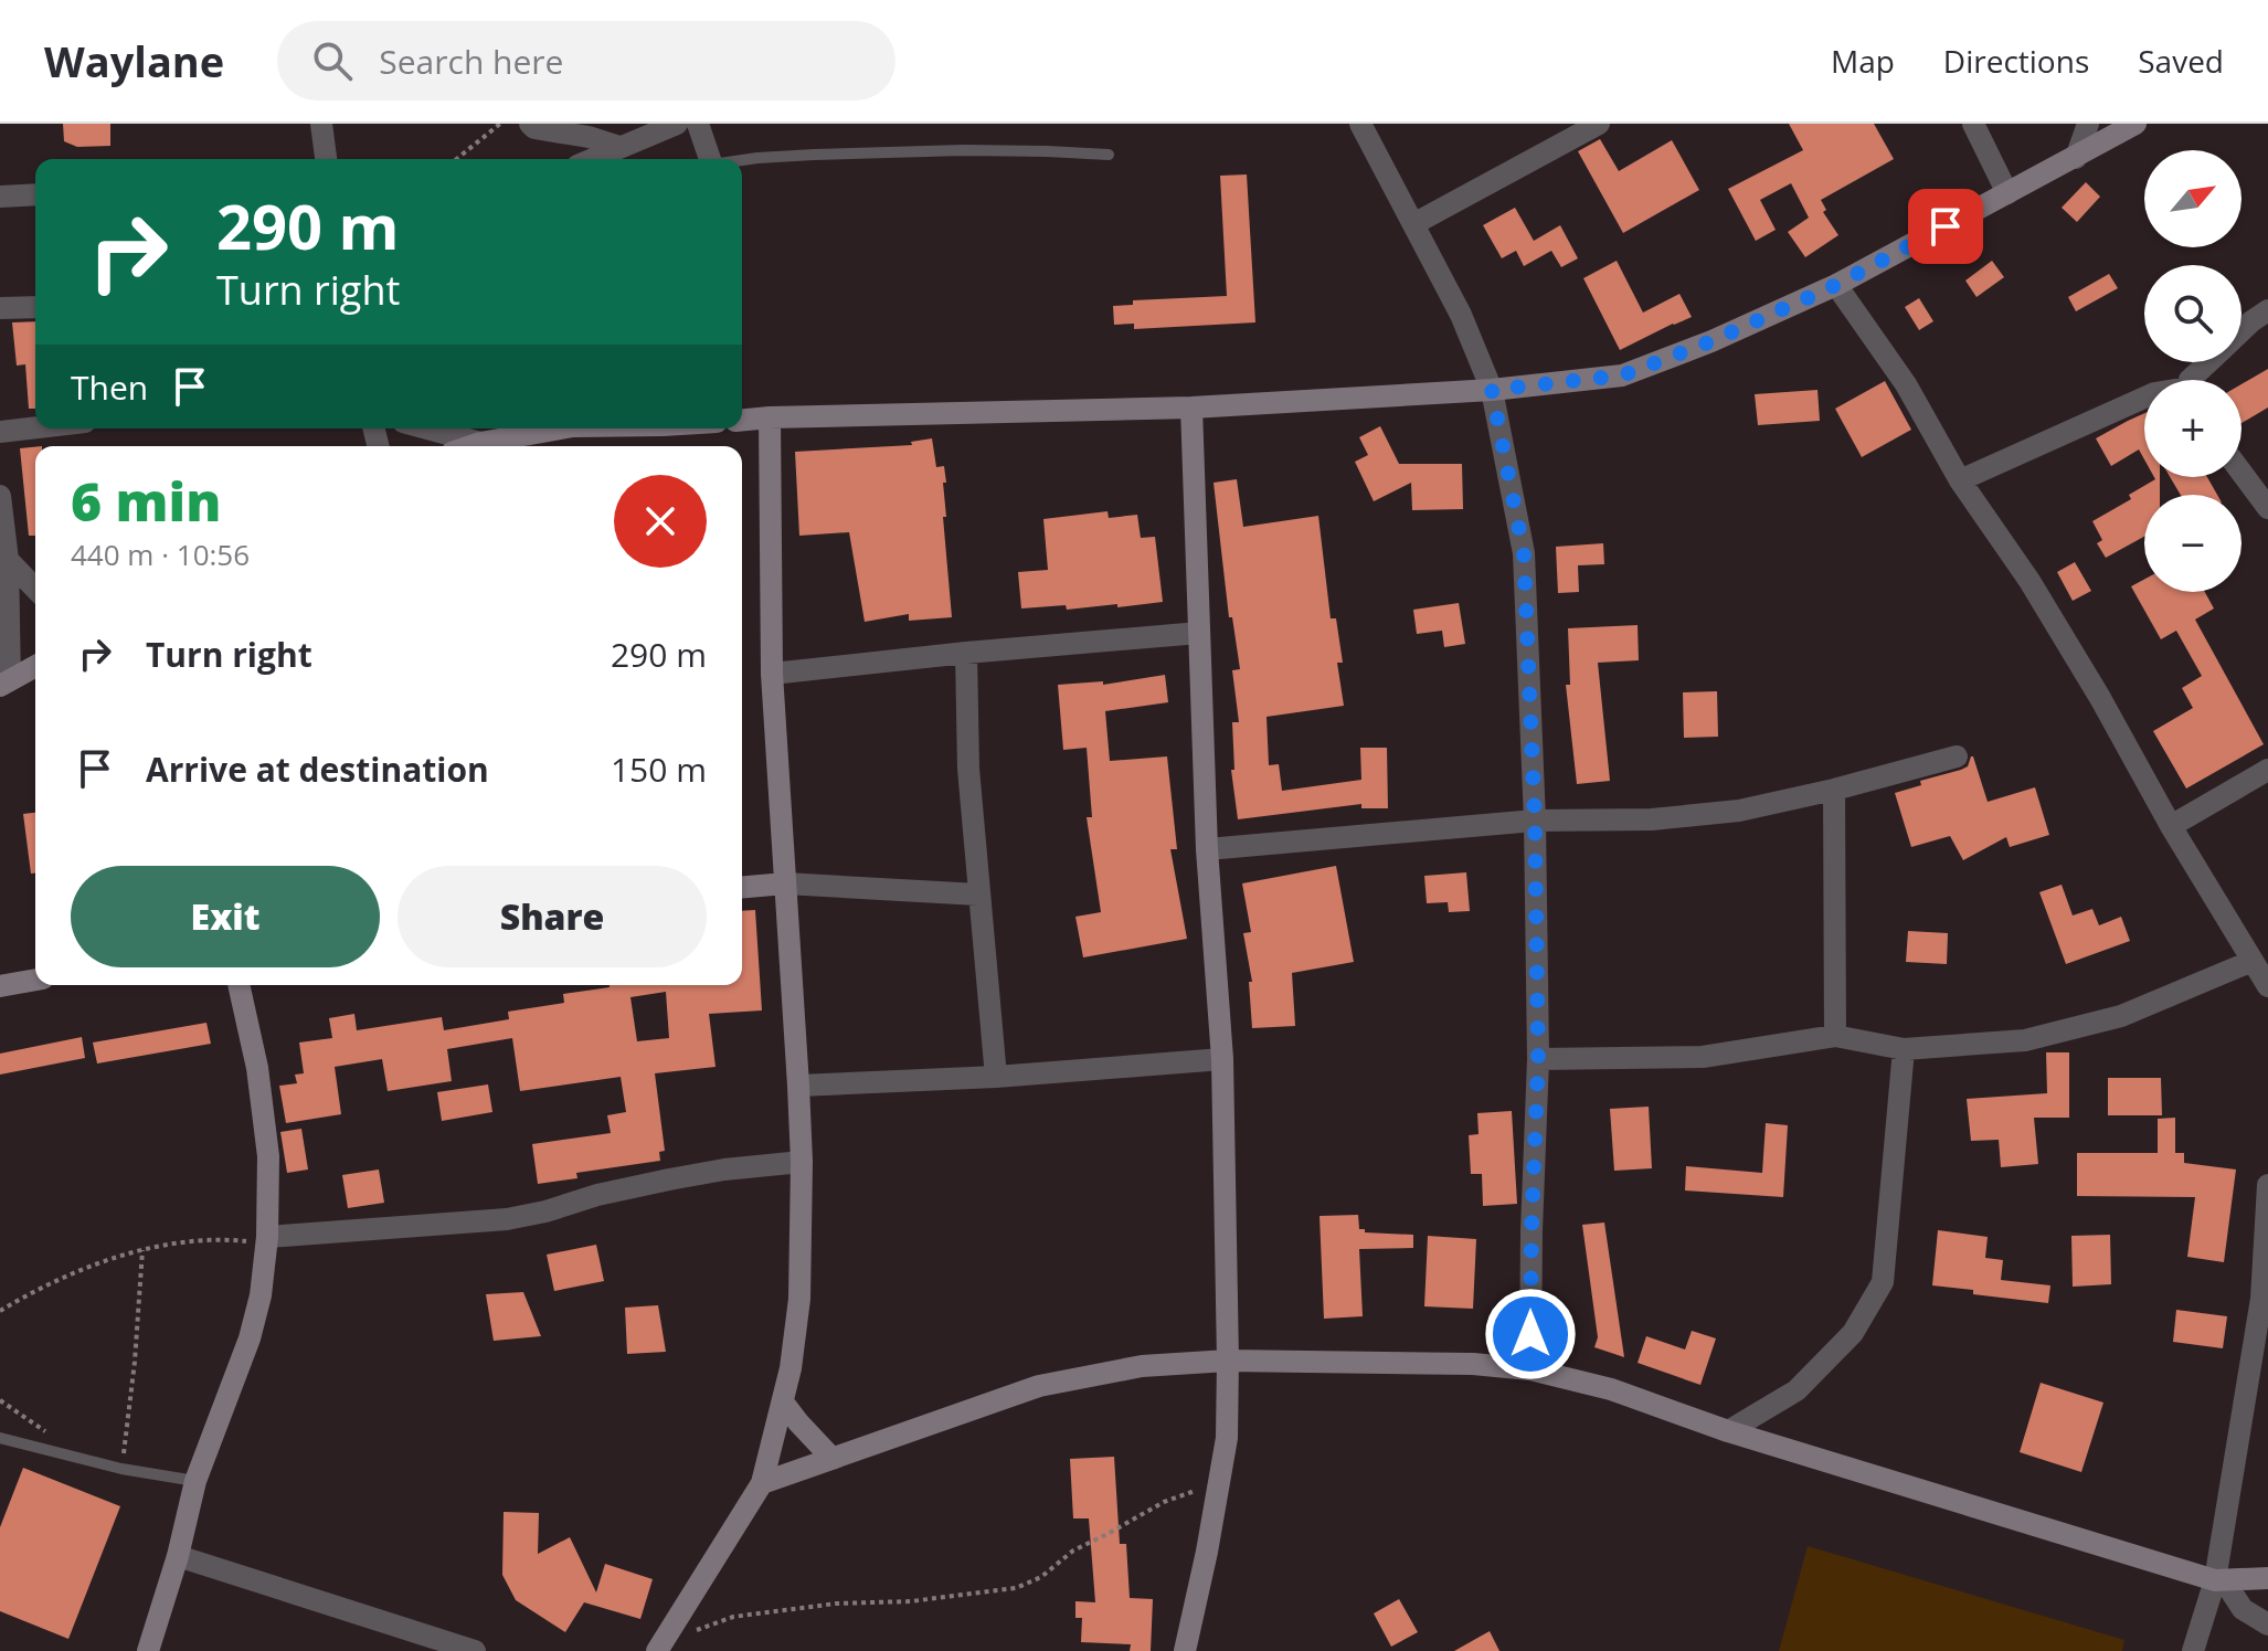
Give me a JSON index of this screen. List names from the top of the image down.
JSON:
{
  "north": "top right",
  "page": {
    "header": "Waylane",
    "search": "Search here",
    "nav": ["Map", "Directions", "Saved"],
    "map_buttons": ["+", "−"],
    "turn": ["290 m", "Turn right"],
    "then": "Then",
    "heading": ["6 min", "440 m · 10:56"],
    "list": [
      {
        "name": "Turn right",
        "value": "290 m"
      },
      {
        "name": "Arrive at destination",
        "value": "150 m"
      }
    ],
    "buttons": ["Exit", "Share"]
  }
}
